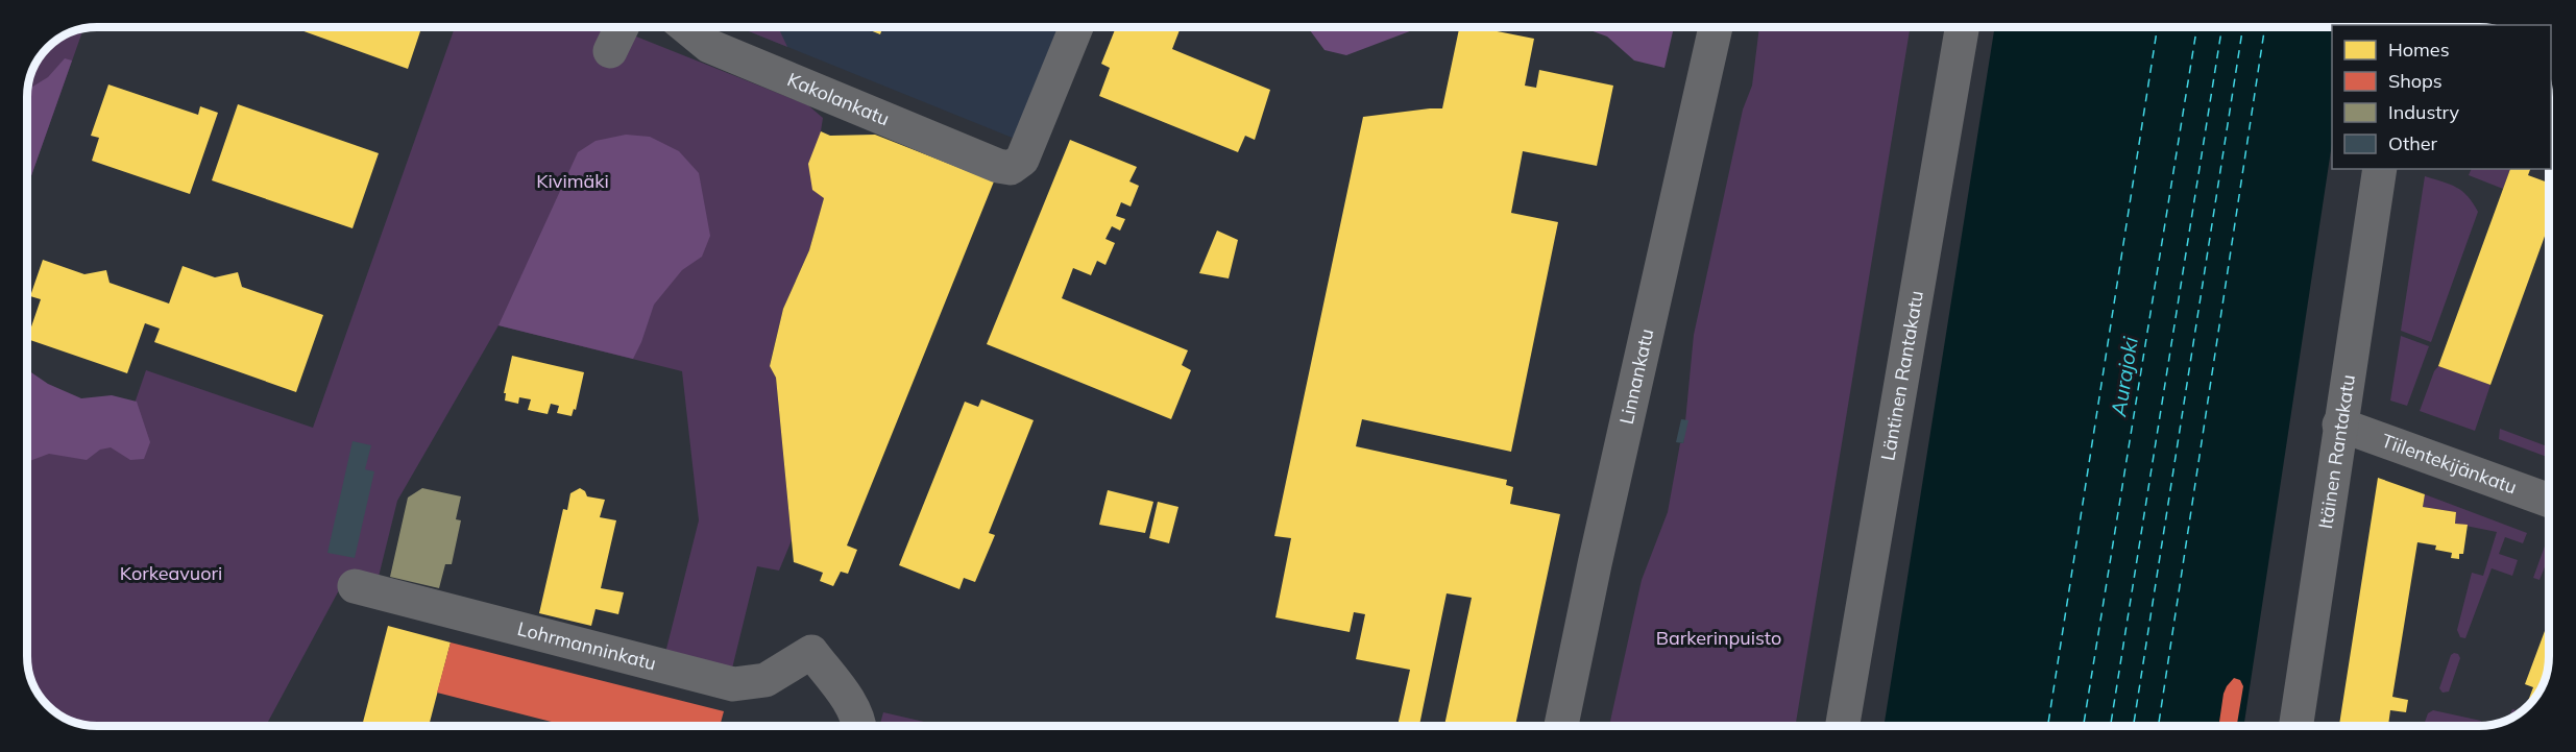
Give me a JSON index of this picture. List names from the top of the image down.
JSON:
{
  "streets": {
    "street": [
      "Kakolankatu",
      "Linnankatu",
      "Läntinen Rantakatu",
      "Itäinen Rantakatu",
      "Tiilentekijänkatu",
      "Lohrmanninkatu"
    ]
  },
  "crossings": [
    ["Itäinen Rantakatu", "Tiilentekijänkatu"]
  ],
  "water": ["Aurajoki"],
  "parks": ["Kivimäki", "Korkeavuori", "Barkerinpuisto"],
  "legend": [
    "Homes",
    "Shops",
    "Industry",
    "Other"
  ]
}
